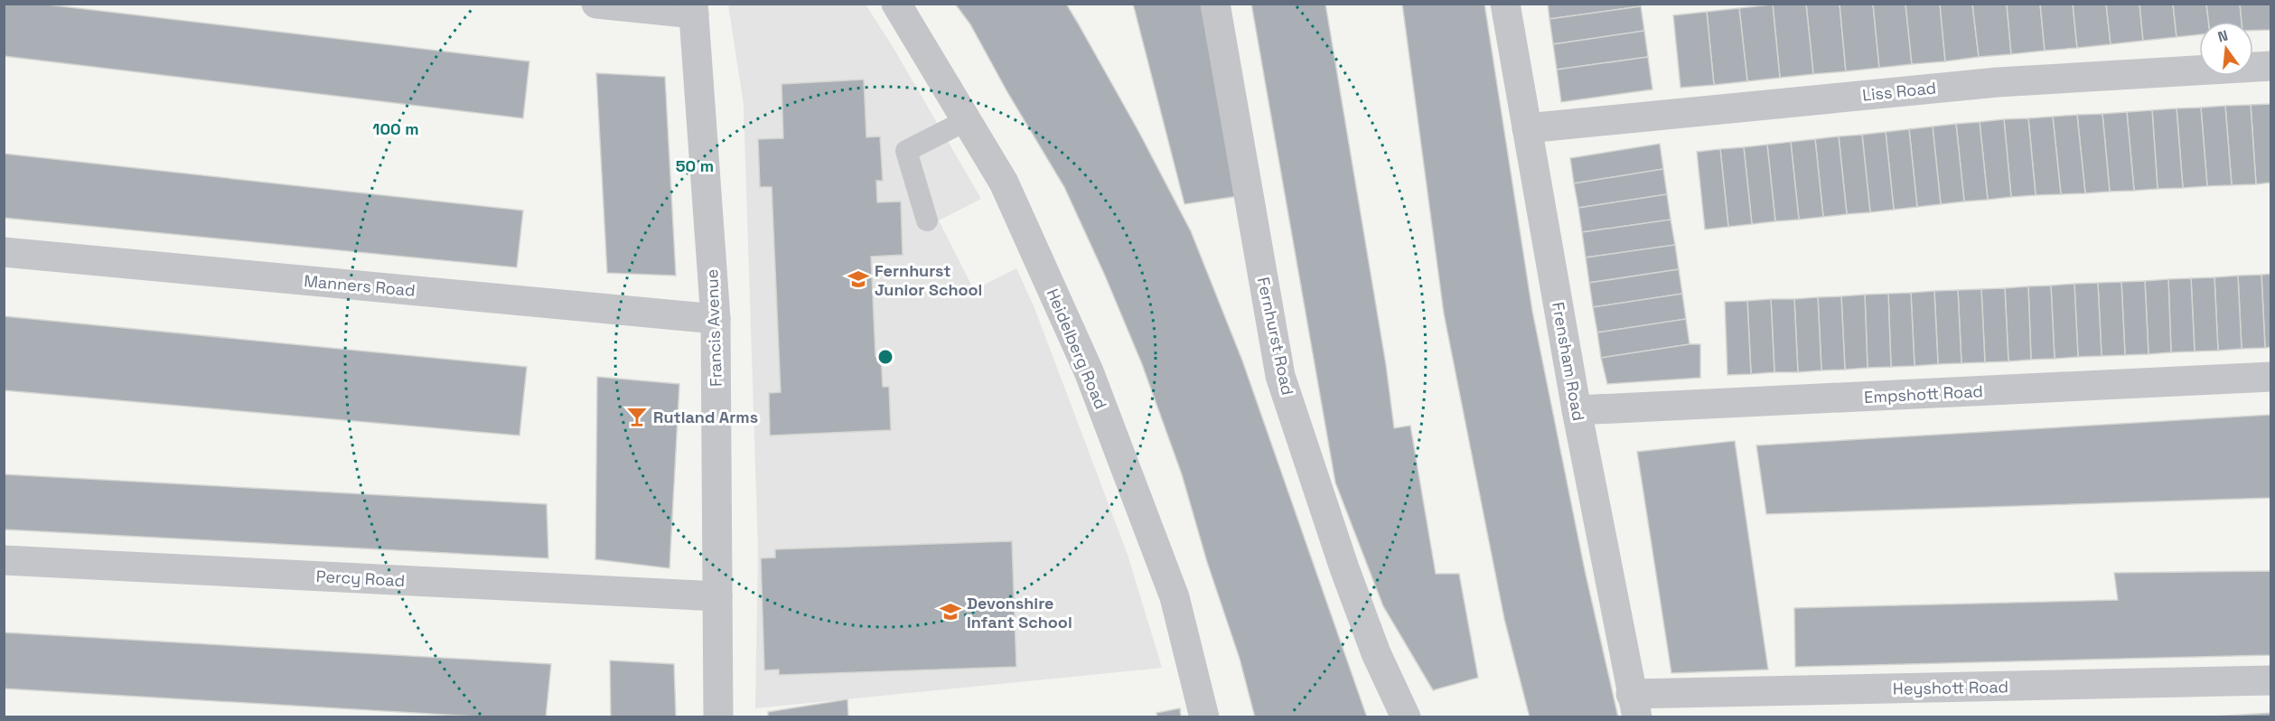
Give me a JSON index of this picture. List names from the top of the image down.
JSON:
{
  "streets": {
    "street": [
      "Liss Road",
      "Manners Road",
      "Francis Avenue",
      "Fernhurst Road",
      "Heidelberg Road",
      "Frensham Road",
      "Empshott Road",
      "Percy Road",
      "Heyshott Road"
    ]
  },
  "crossings": [
    ["Liss Road", "Frensham Road"],
    ["Manners Road", "Francis Avenue"],
    ["Francis Avenue", "Percy Road"],
    ["Frensham Road", "Empshott Road"],
    ["Frensham Road", "Heyshott Road"]
  ],
  "places": {
    "school or university": ["Fernhurst Junior School", "Devonshire Infant School"],
    "bar": ["Rutland Arms"]
  },
  "north": "top",
  "rings": ["100 m", "50 m"]
}
